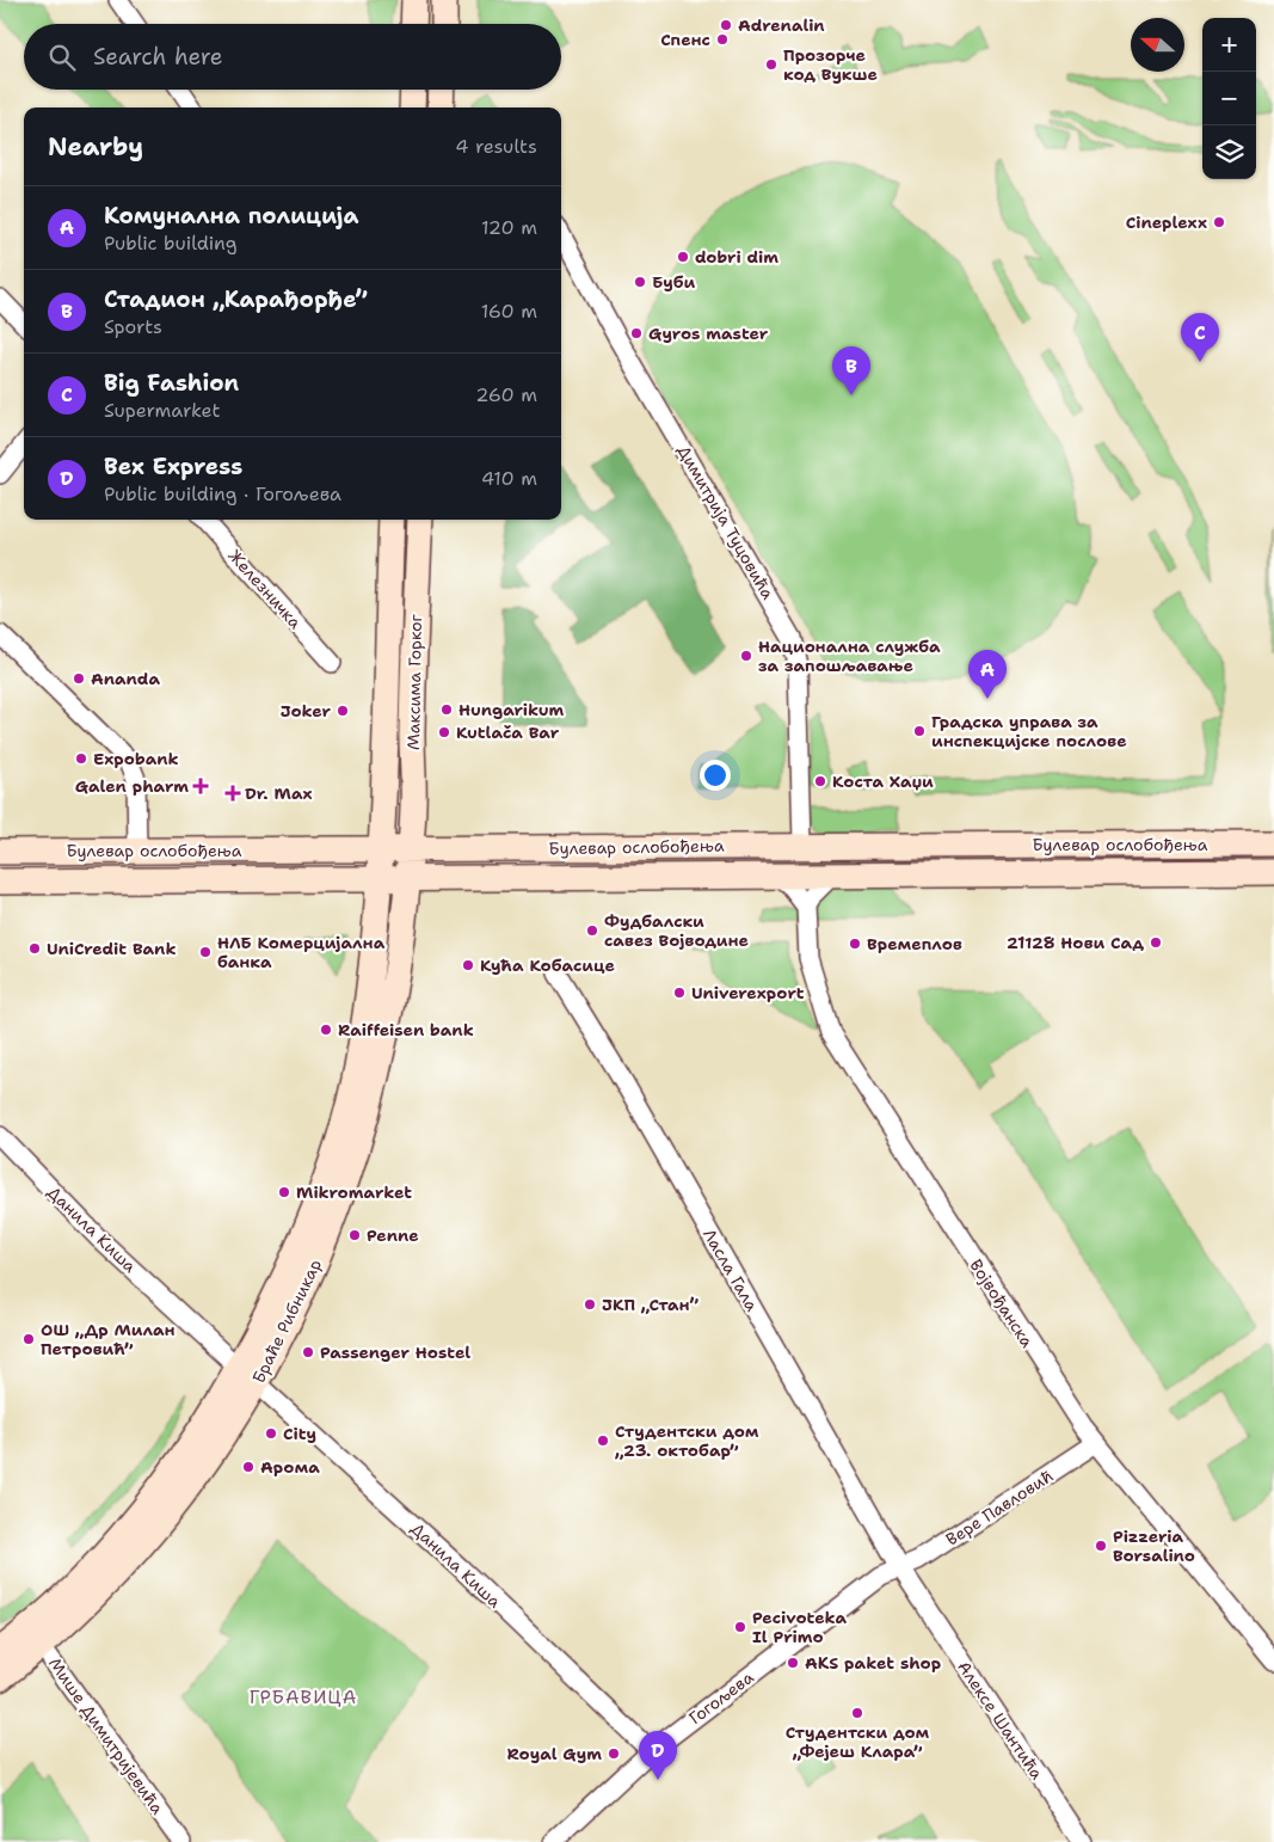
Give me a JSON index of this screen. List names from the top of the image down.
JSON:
{
  "streets": {
    "main road": ["Максима Горког", "Булевар ослобођења", "Браће Рибникар"],
    "street": [
      "Димитрија Туцовића",
      "Железничка",
      "Данила Киша",
      "Ласла Гала",
      "Војвођанска",
      "Вере Павловић",
      "Гогољева",
      "Алексе Шантића",
      "Мише Димитријевића"
    ]
  },
  "crossings": [
    ["Димитрија Туцовића", "Булевар ослобођења"],
    ["Максима Горког", "Булевар ослобођења"],
    ["Максима Горког", "Браће Рибникар"],
    ["Булевар ослобођења", "Браће Рибникар"],
    ["Данила Киша", "Браће Рибникар"],
    ["Данила Киша", "Гогољева"],
    ["Ласла Гала", "Вере Павловић"],
    ["Ласла Гала", "Гогољева"],
    ["Ласла Гала", "Алексе Шантића"],
    ["Војвођанска", "Вере Павловић"],
    ["Браће Рибникар", "Мише Димитријевића"],
    ["Вере Павловић", "Гогољева"],
    ["Вере Павловић", "Алексе Шантића"],
    ["Гогољева", "Алексе Шантића"]
  ],
  "districts": ["ГРБАВИЦА"],
  "places": {
    "other": [
      "Adrenalin",
      "Спенс",
      "Прозорче код Вукше",
      "Cineplexx",
      "dobri dim",
      "Буби",
      "Gyros master",
      "Национална служба за запошљавање",
      "Ananda",
      "Hungarikum",
      "Joker",
      "Градска управа за инспекцијске послове",
      "Kutlača Bar",
      "Expobank",
      "Коста Хаџи",
      "Фудбалски савез Војводине",
      "21128 Нови Сад",
      "Времеплов",
      "UniCredit Bank",
      "НЛБ Комерцијална банка",
      "Кућа Кобасице",
      "Univerexport",
      "Raiffeisen bank",
      "Mikromarket",
      "Penne",
      "ЈКП „Стан”",
      "ОШ „Др Милан Петровић”",
      "Passenger Hostel",
      "City",
      "Студентски дом „23. октобар”",
      "Арома",
      "Pizzeria Borsalino",
      "Pecivoteka Il Primo",
      "AKS paket shop",
      "Студентски дом „Фејеш Клара”",
      "Royal Gym"
    ],
    "health": ["Galen pharm", "Dr. Max"]
  },
  "north": "left",
  "page": {
    "map_buttons": ["+", "−"],
    "search": "Search here",
    "heading": ["Nearby", "4 results"],
    "list": [
      {
        "mark": "A",
        "name": "Комунална полиција",
        "note": "Public building",
        "value": "120 m"
      },
      {
        "mark": "B",
        "name": "Стадион „Карађорђе”",
        "note": "Sports",
        "value": "160 m"
      },
      {
        "mark": "C",
        "name": "Big Fashion",
        "note": "Supermarket",
        "value": "260 m"
      },
      {
        "mark": "D",
        "name": "Bex Express",
        "note": "Public building · Гогољева",
        "value": "410 m"
      }
    ],
    "pins": [
      "C",
      "B",
      "A",
      "D"
    ]
  }
}
